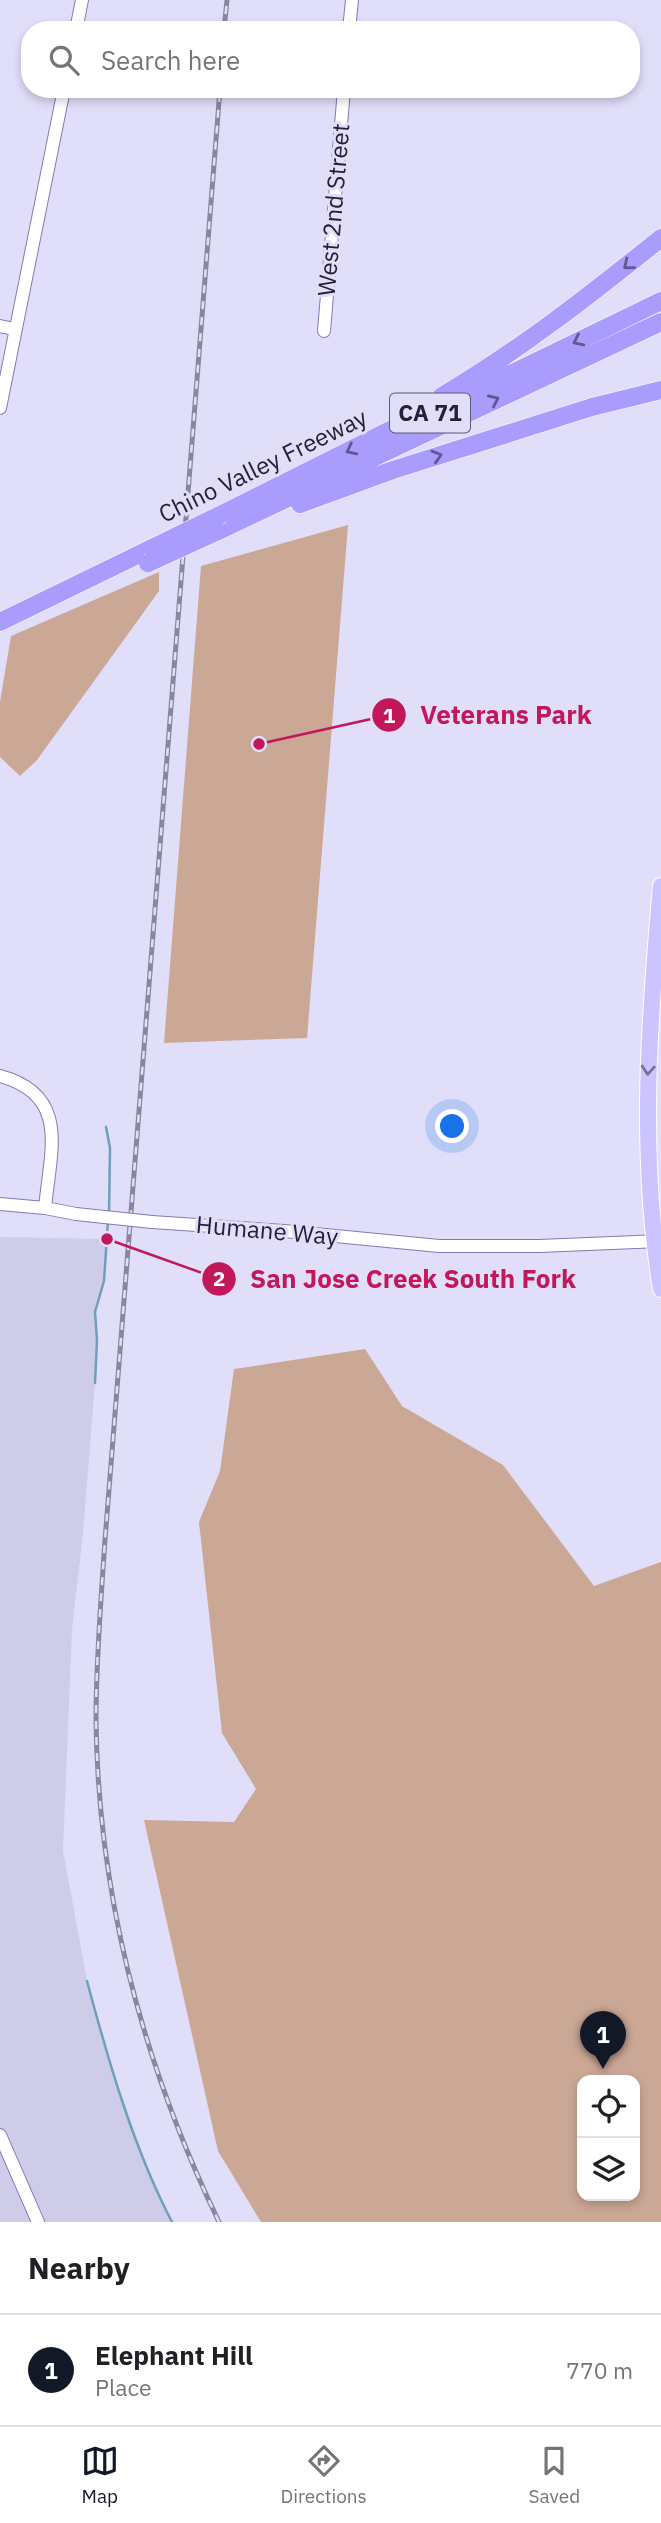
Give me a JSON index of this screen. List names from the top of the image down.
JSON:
{
  "streets": {
    "highway": ["CA 71", "Chino Valley Freeway"],
    "street": ["West 2nd Street", "Humane Way"]
  },
  "places": ["Veterans Park", "San Jose Creek South Fork"],
  "page": {
    "search": "Search here",
    "pins": "1",
    "heading": "Nearby",
    "list": [
      {
        "mark": "1",
        "name": "Elephant Hill",
        "note": "Place",
        "value": "770 m"
      }
    ],
    "nav": ["Map", "Directions", "Saved"]
  }
}
